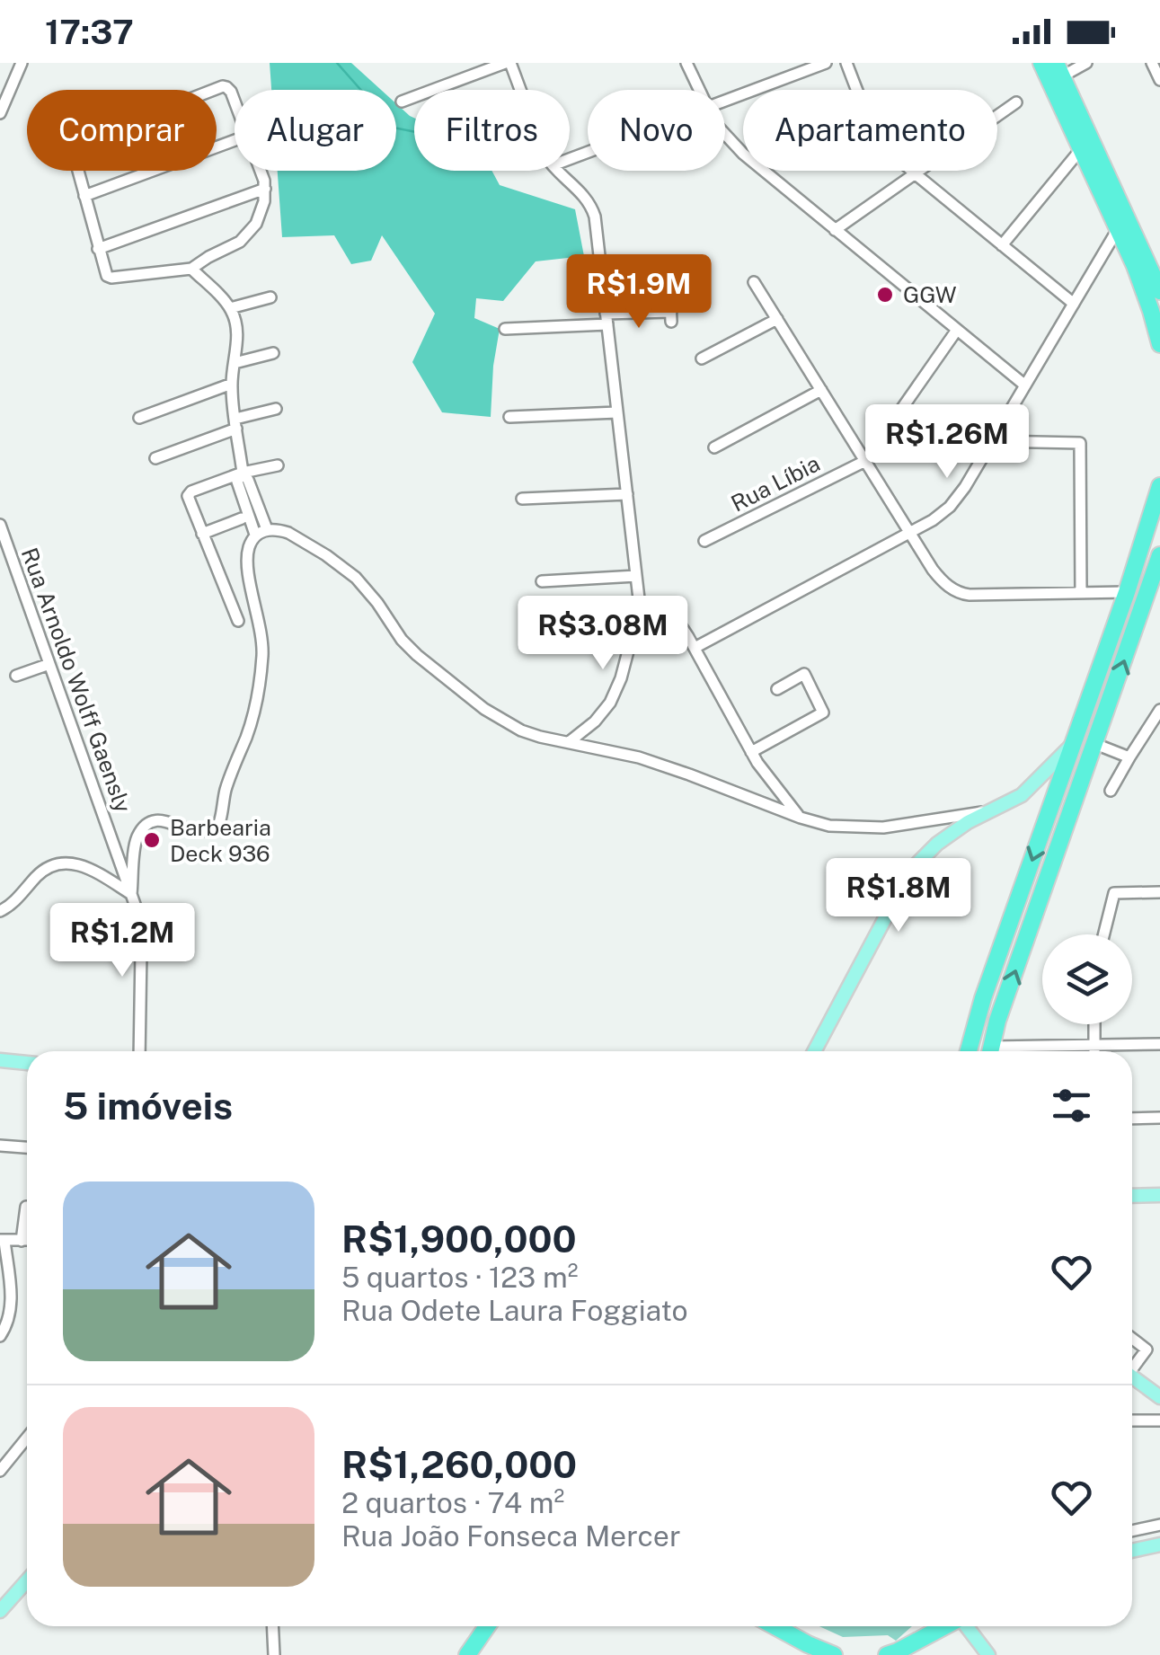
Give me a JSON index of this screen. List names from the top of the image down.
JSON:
{
  "streets": {
    "street": ["Rua Líbia", "Rua Arnoldo Wolff Gaensly"]
  },
  "places": ["GGW", "Barbearia Deck 936"],
  "page": {
    "status": "17:37",
    "chip": [
      "Comprar",
      "Alugar",
      "Filtros",
      "Novo",
      "Apartamento"
    ],
    "price": [
      "R$1.9M",
      "R$1.26M",
      "R$3.08M",
      "R$1.8M",
      "R$1.2M"
    ],
    "heading": "5 imóveis",
    "list": [
      {
        "name": "R$1,900,000",
        "note": "5 quartos · 123 m² · Rua Odete Laura Foggiato"
      },
      {
        "name": "R$1,260,000",
        "note": "2 quartos · 74 m² · Rua João Fonseca Mercer"
      }
    ]
  }
}
